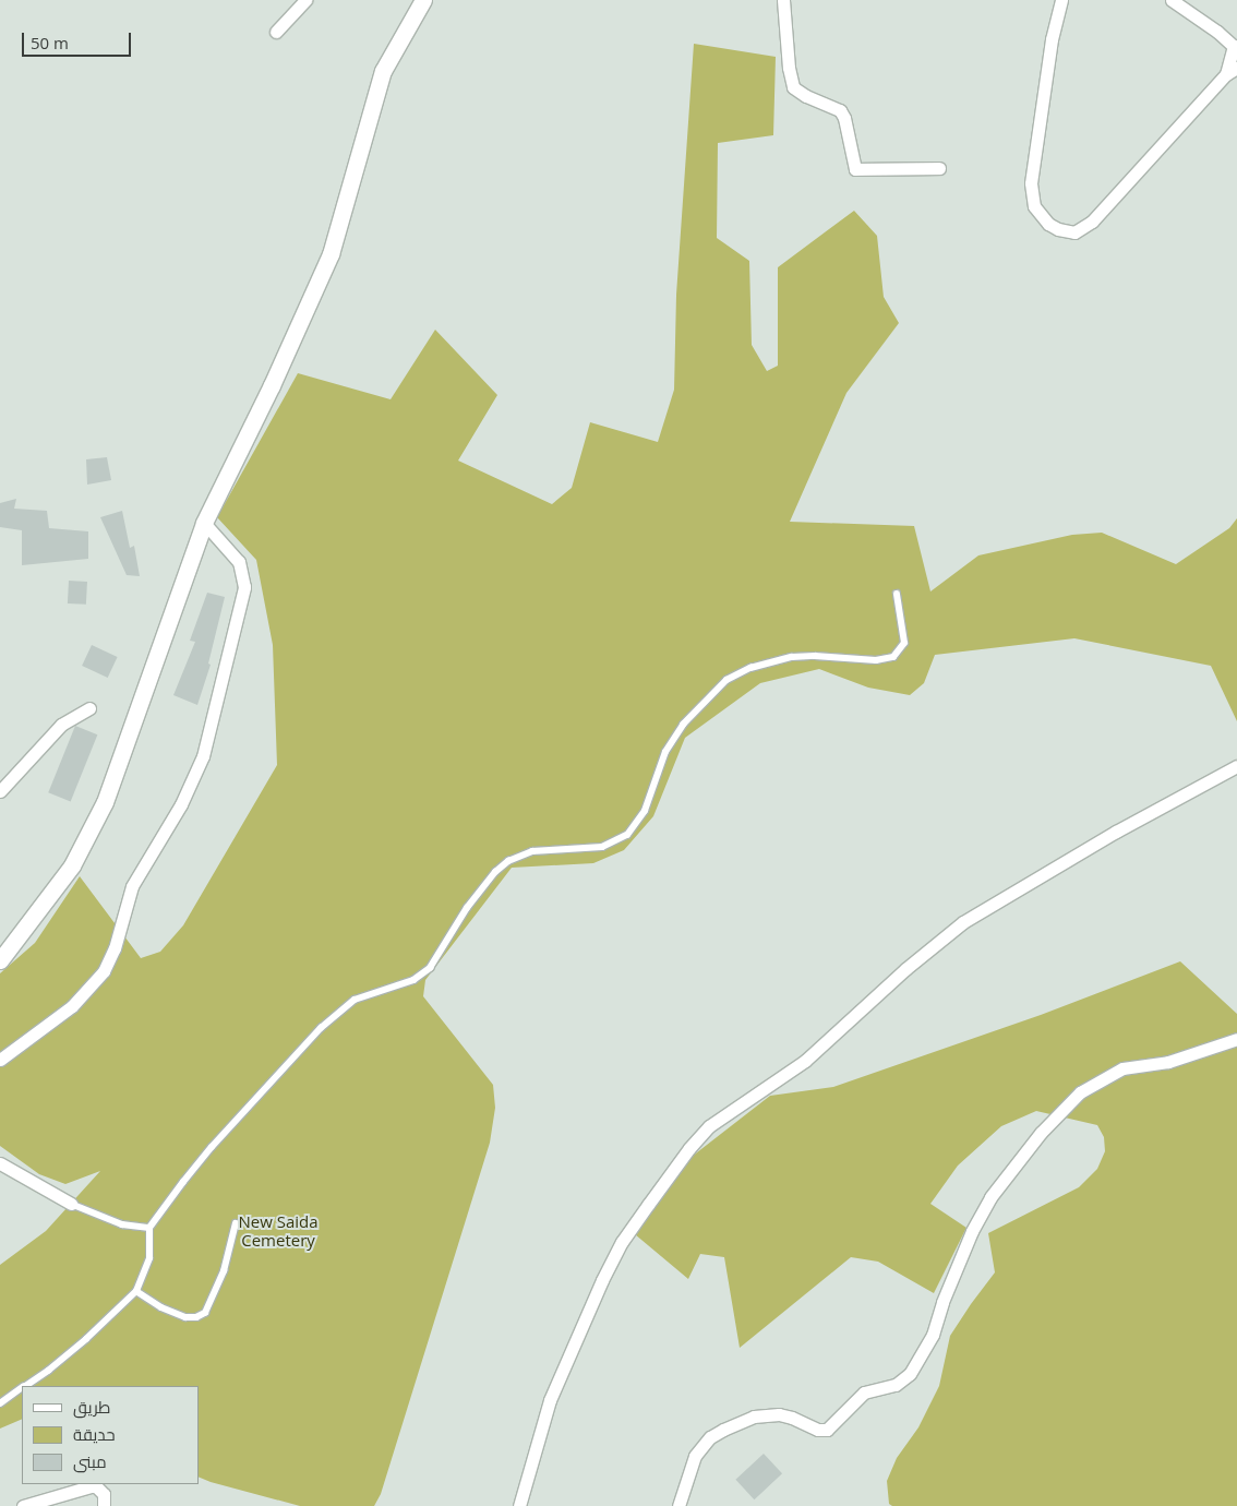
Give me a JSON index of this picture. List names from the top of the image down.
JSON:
{
  "parks": ["New Saida Cemetery"],
  "legend": ["طريق", "حديقة", "مبنى"],
  "scale_bar": "50 m"
}
